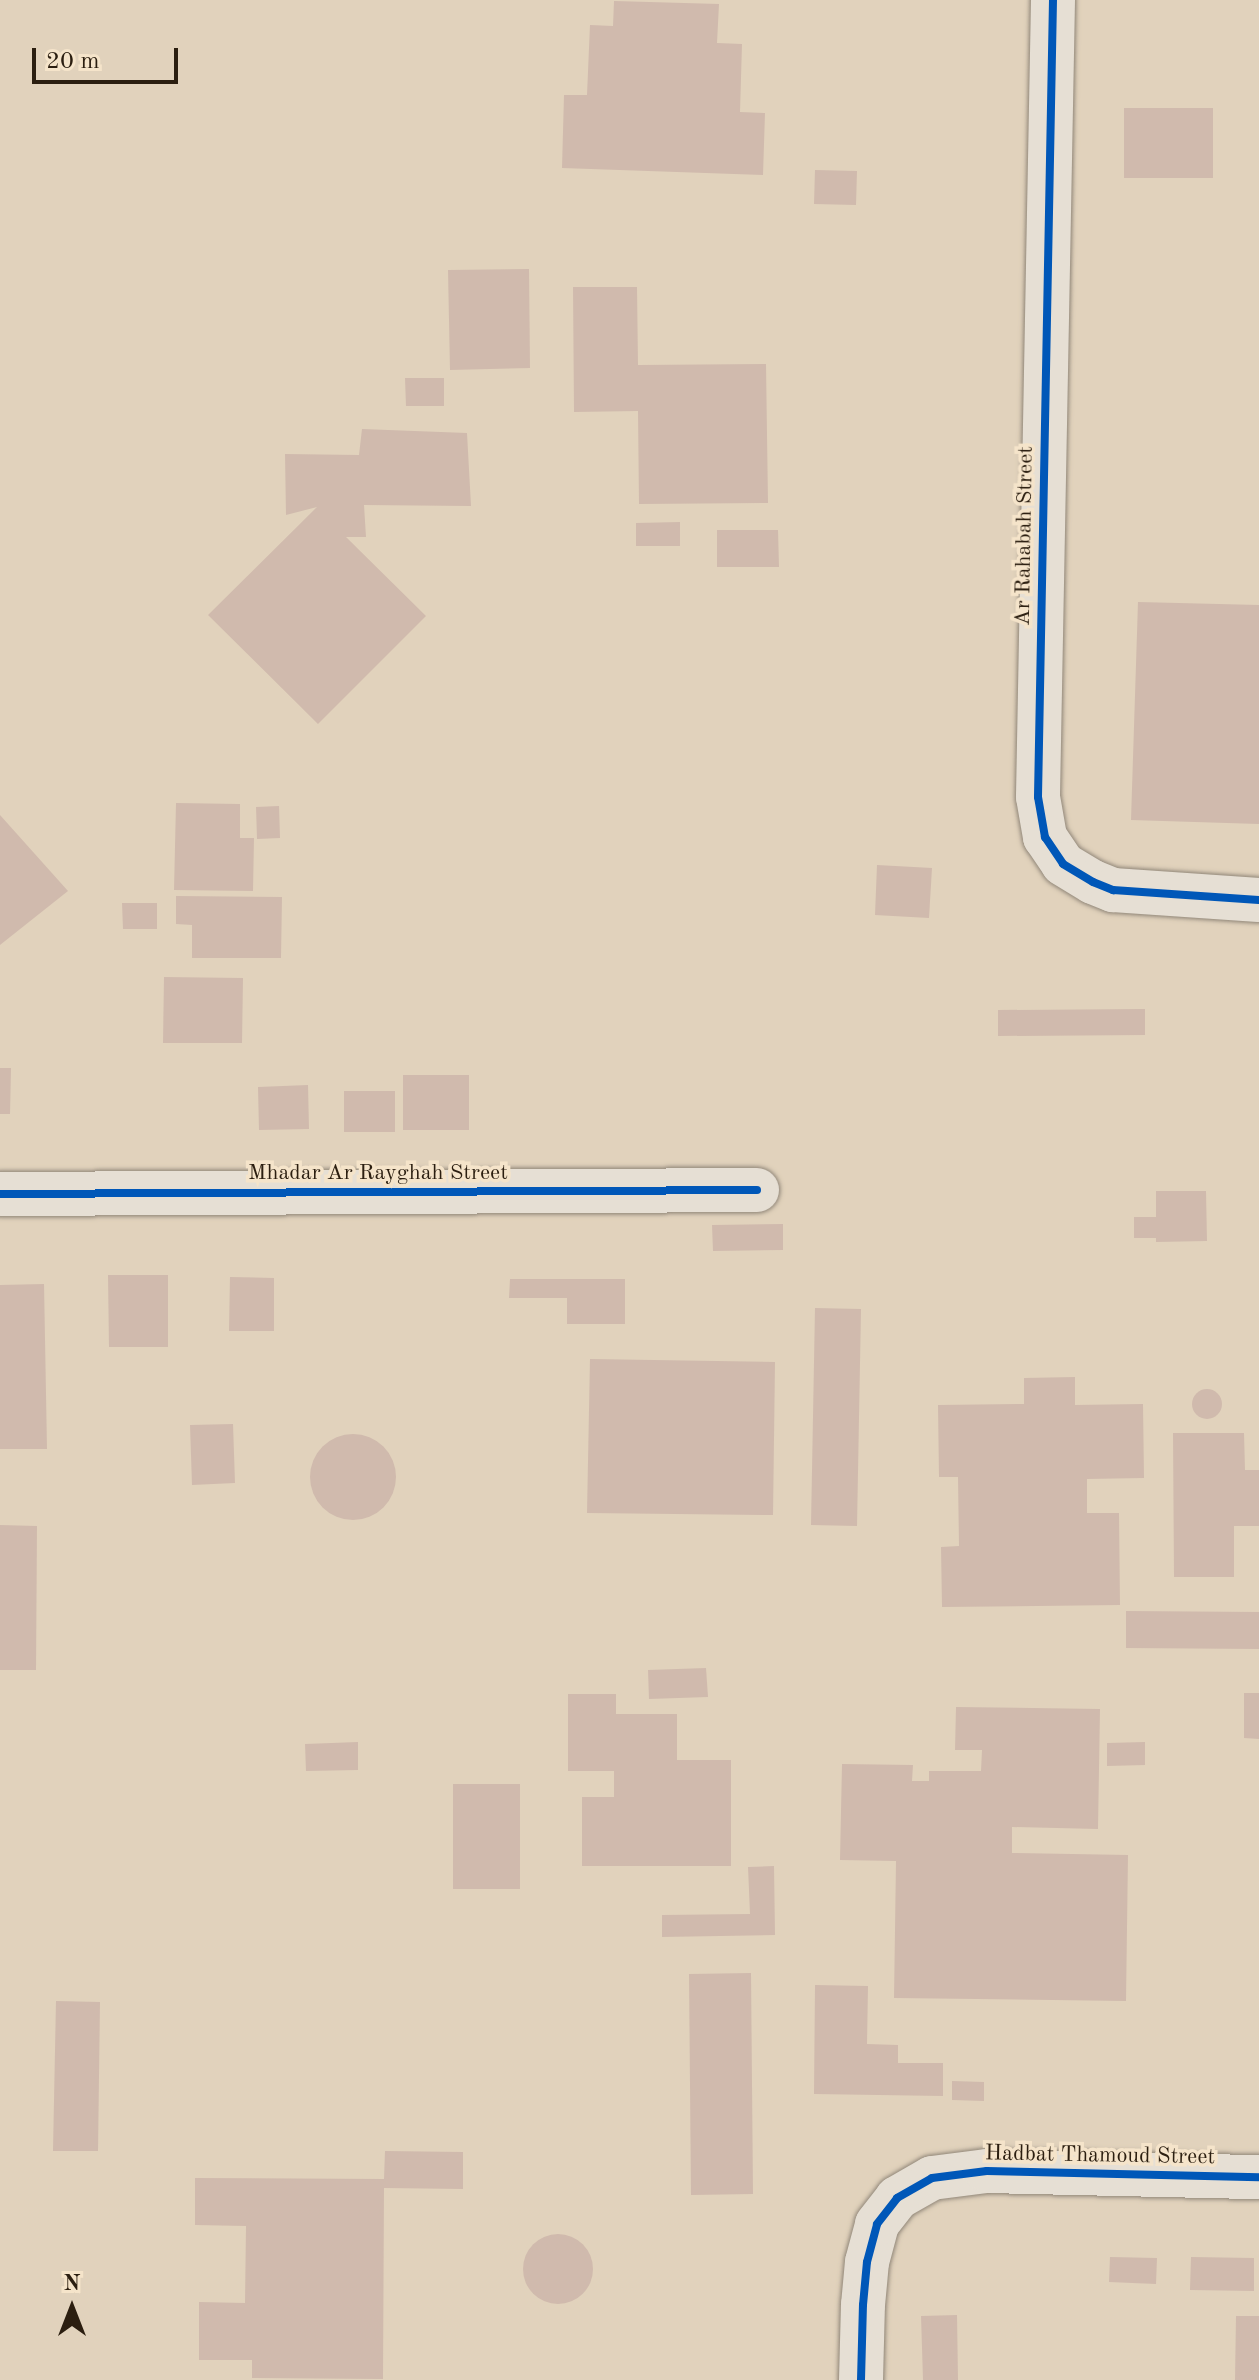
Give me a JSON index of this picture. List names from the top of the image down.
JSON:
{
  "streets": {
    "street": ["Ar Rahabah Street", "Mhadar Ar Rayghah Street", "Hadbat Thamoud Street"]
  },
  "scale_bar": "20 m",
  "north": "top"
}
